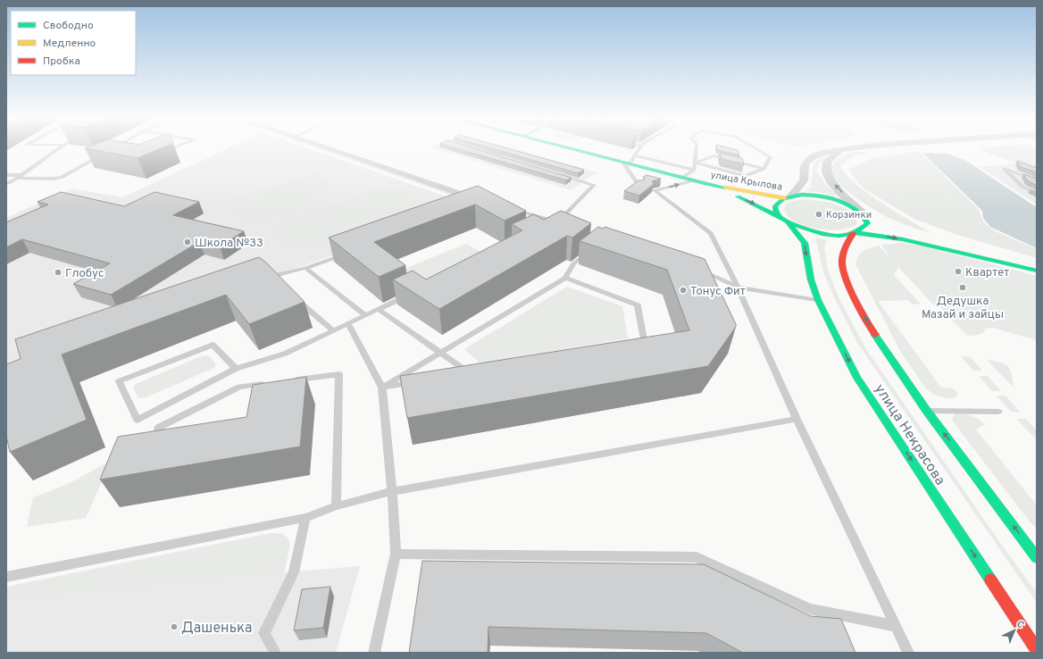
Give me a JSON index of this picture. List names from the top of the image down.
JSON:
{
  "streets": {
    "main road": ["улица Крылова", "улица Некрасова"]
  },
  "crossings": [
    ["улица Крылова", "улица Некрасова"]
  ],
  "places": [
    "Корзинки",
    "Школа №33",
    "Квартет",
    "Глобус",
    "Дедушка Мазай и зайцы",
    "Тонус Фит",
    "Дашенька"
  ],
  "legend": ["Свободно", "Медленно", "Пробка"],
  "north": "top right"
}
